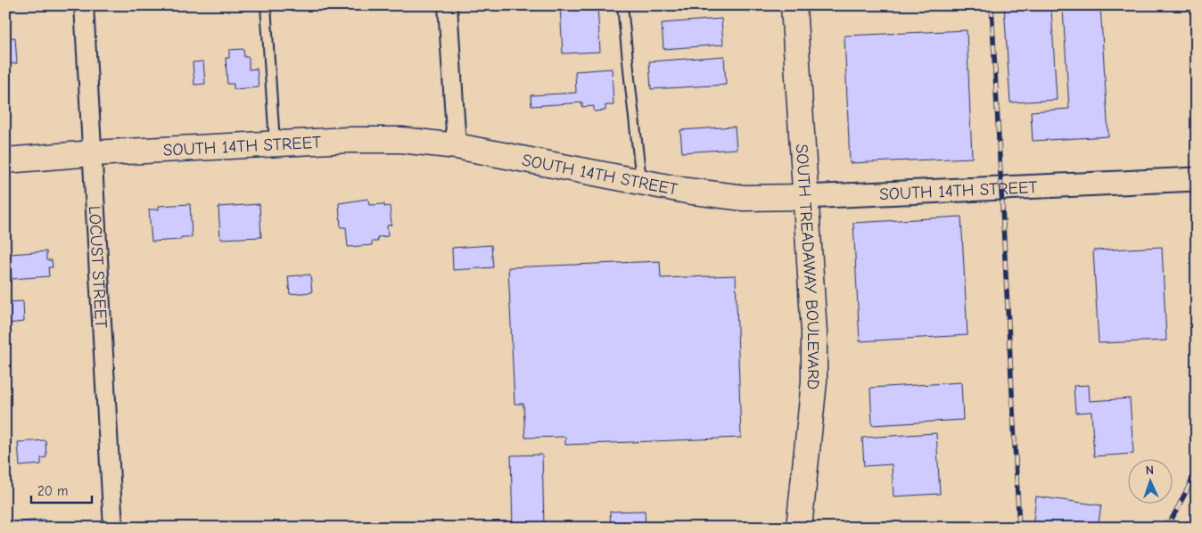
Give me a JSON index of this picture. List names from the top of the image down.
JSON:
{
  "streets": {
    "main road": ["SOUTH 14TH STREET", "SOUTH TREADAWAY BOULEVARD"],
    "street": ["LOCUST STREET"]
  },
  "crossings": [
    ["SOUTH 14TH STREET", "LOCUST STREET"],
    ["SOUTH 14TH STREET", "SOUTH TREADAWAY BOULEVARD"]
  ],
  "scale_bar": "20 m",
  "north": "top"
}
